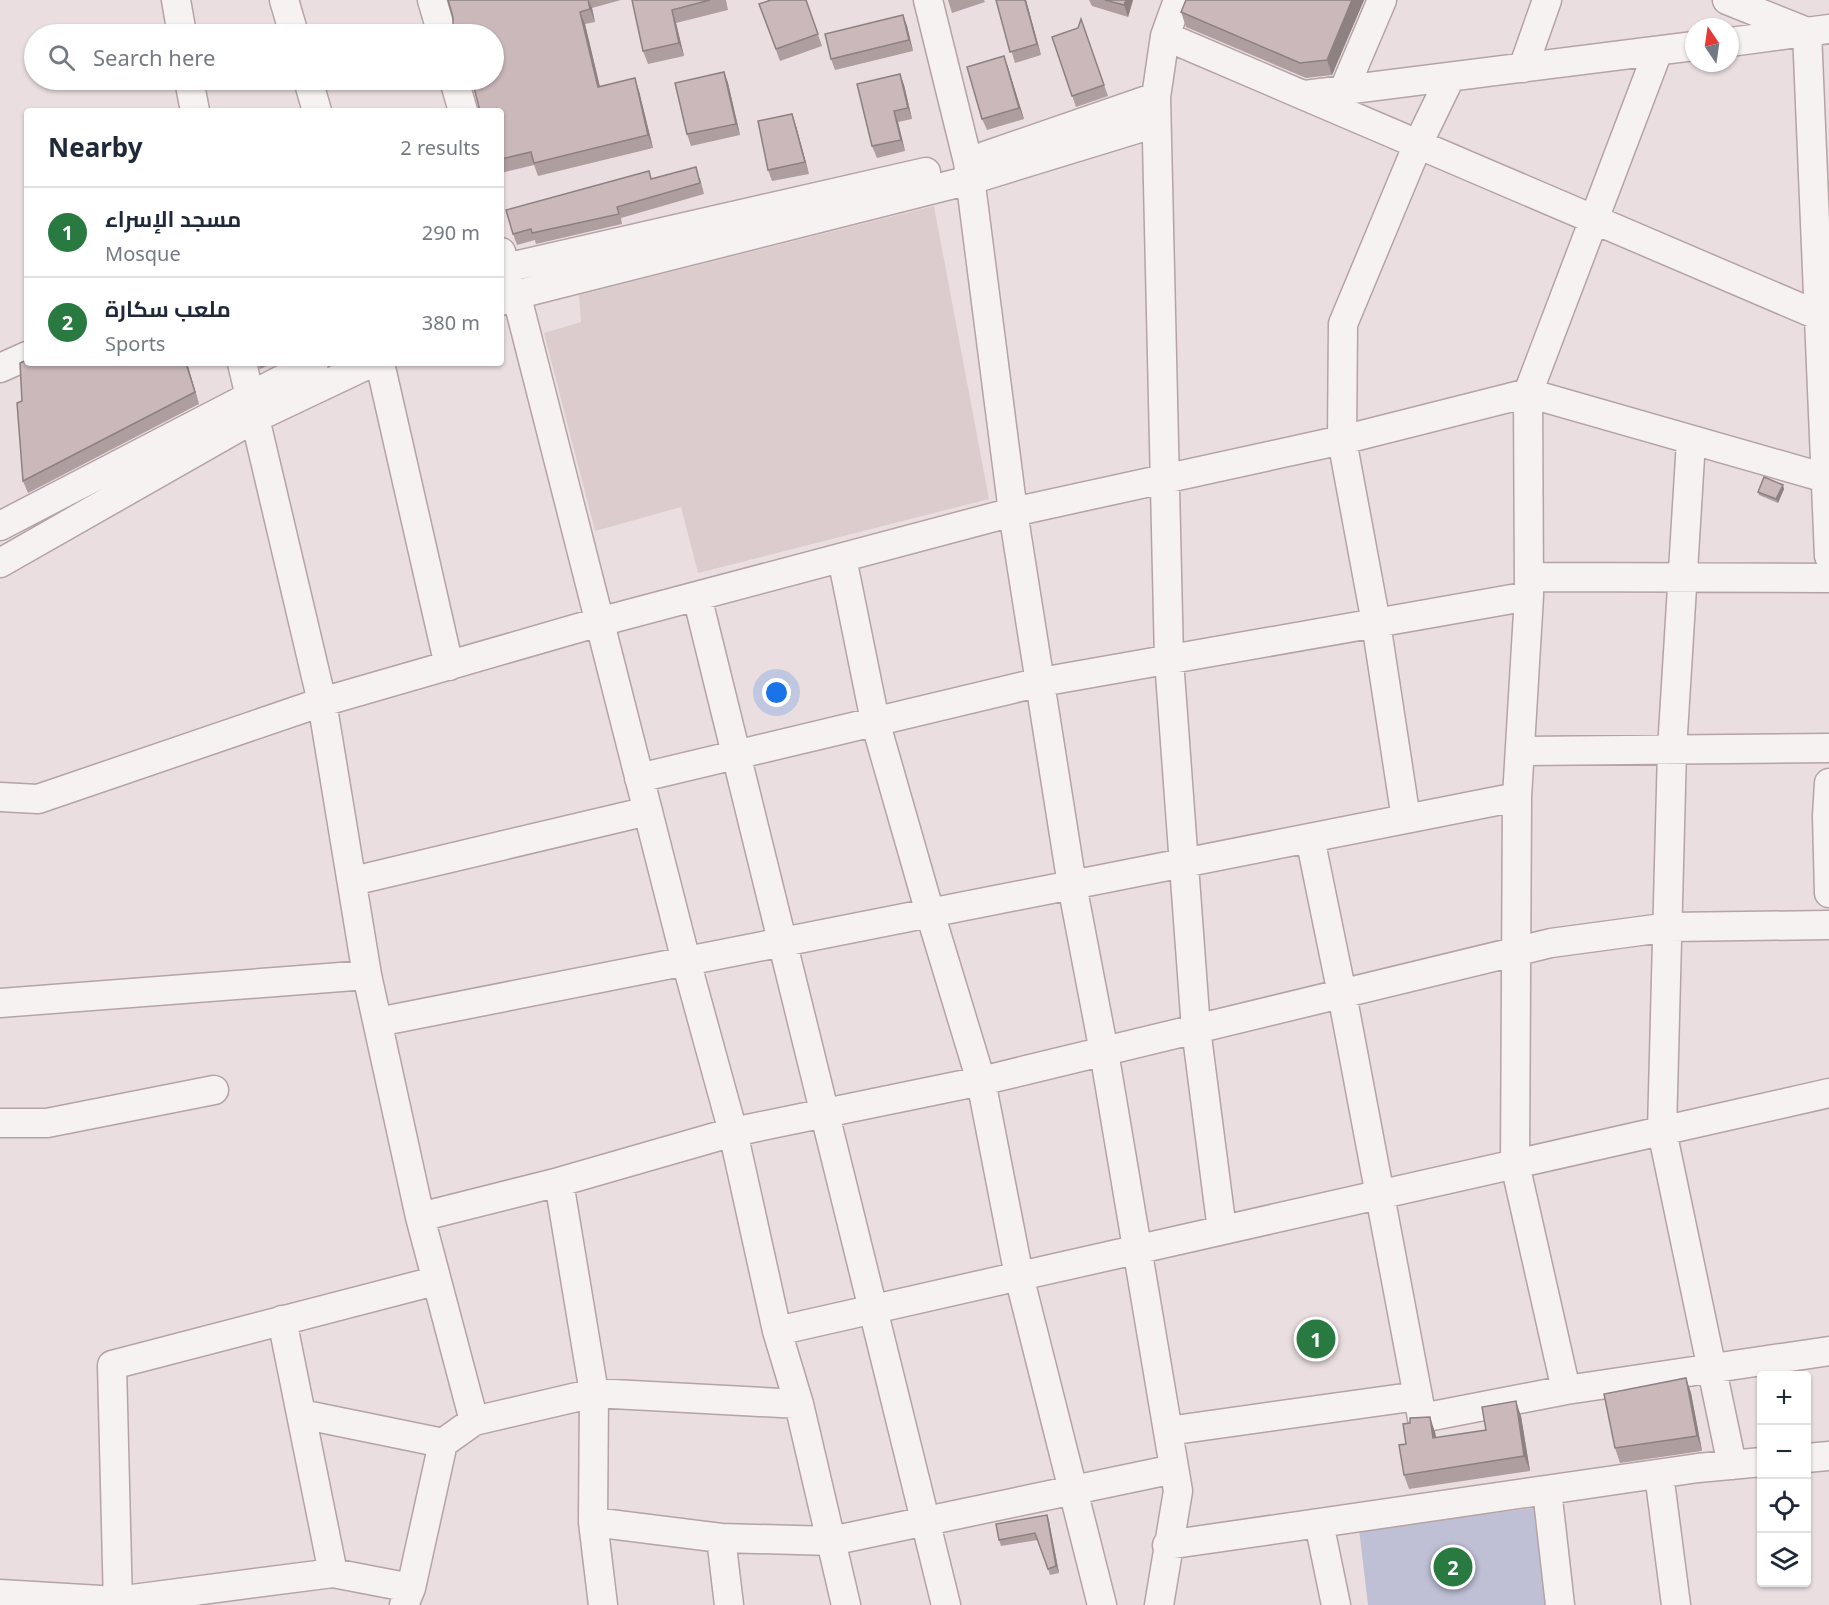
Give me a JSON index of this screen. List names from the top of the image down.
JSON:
{
  "north": "top",
  "page": {
    "search": "Search here",
    "heading": ["Nearby", "2 results"],
    "list": [
      {
        "mark": "1",
        "name": "مسجد الإسراء",
        "note": "Mosque",
        "value": "290 m"
      },
      {
        "mark": "2",
        "name": "ملعب سكارة",
        "note": "Sports",
        "value": "380 m"
      }
    ],
    "pins": ["1", "2"],
    "map_buttons": ["+", "−"]
  }
}
